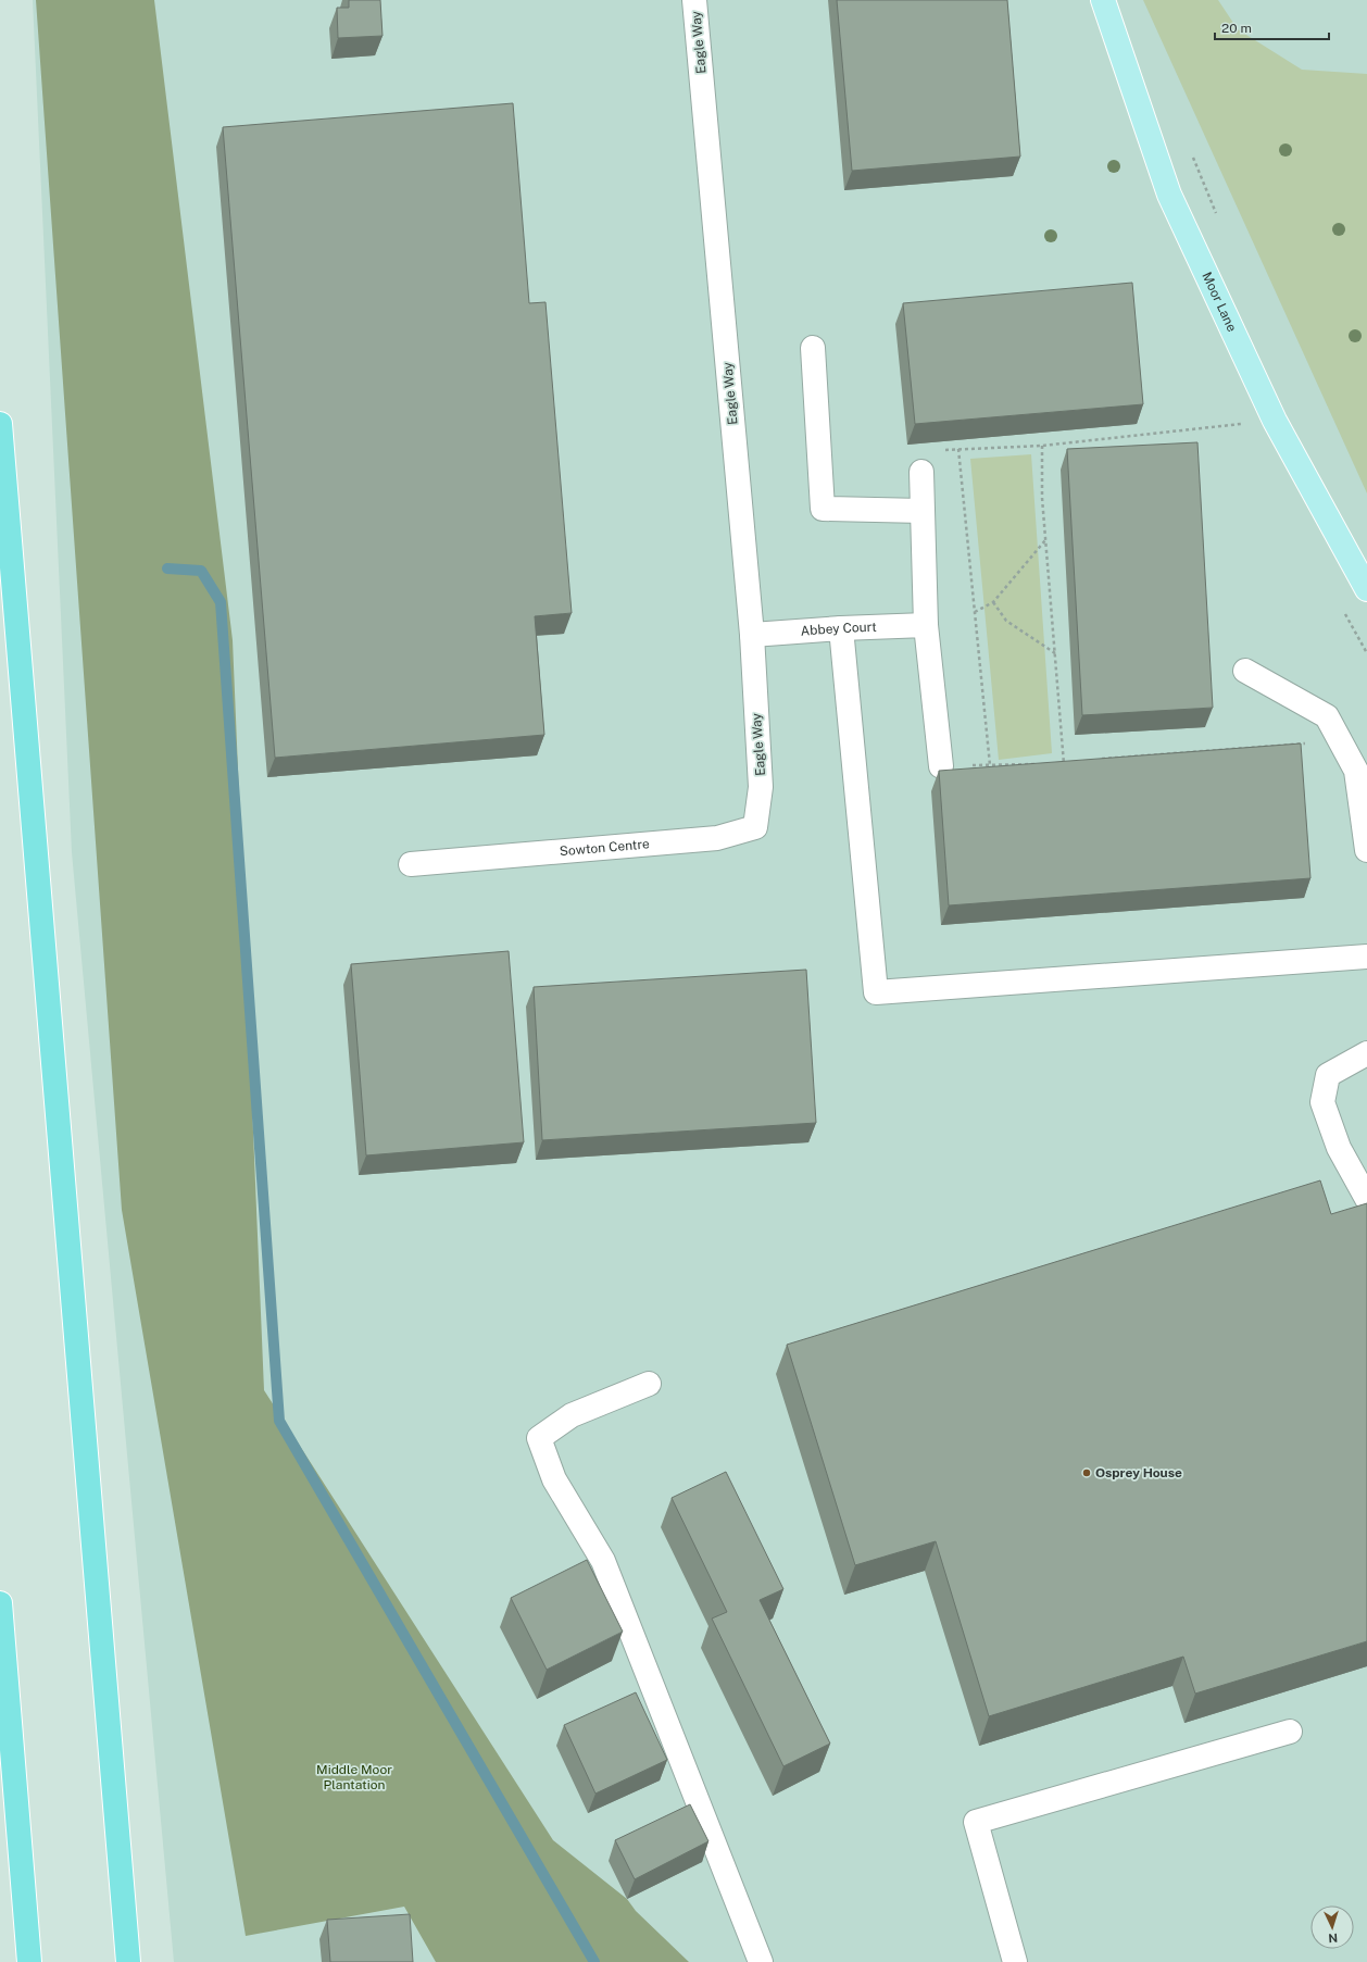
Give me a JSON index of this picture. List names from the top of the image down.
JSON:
{
  "streets": {
    "main road": ["Moor Lane"],
    "street": ["Eagle Way", "Abbey Court", "Sowton Centre"]
  },
  "crossings": [
    ["Eagle Way", "Abbey Court"],
    ["Eagle Way", "Sowton Centre"]
  ],
  "parks": ["Middle Moor Plantation"],
  "places": ["Osprey House"],
  "scale_bar": "20 m",
  "north": "bottom"
}
